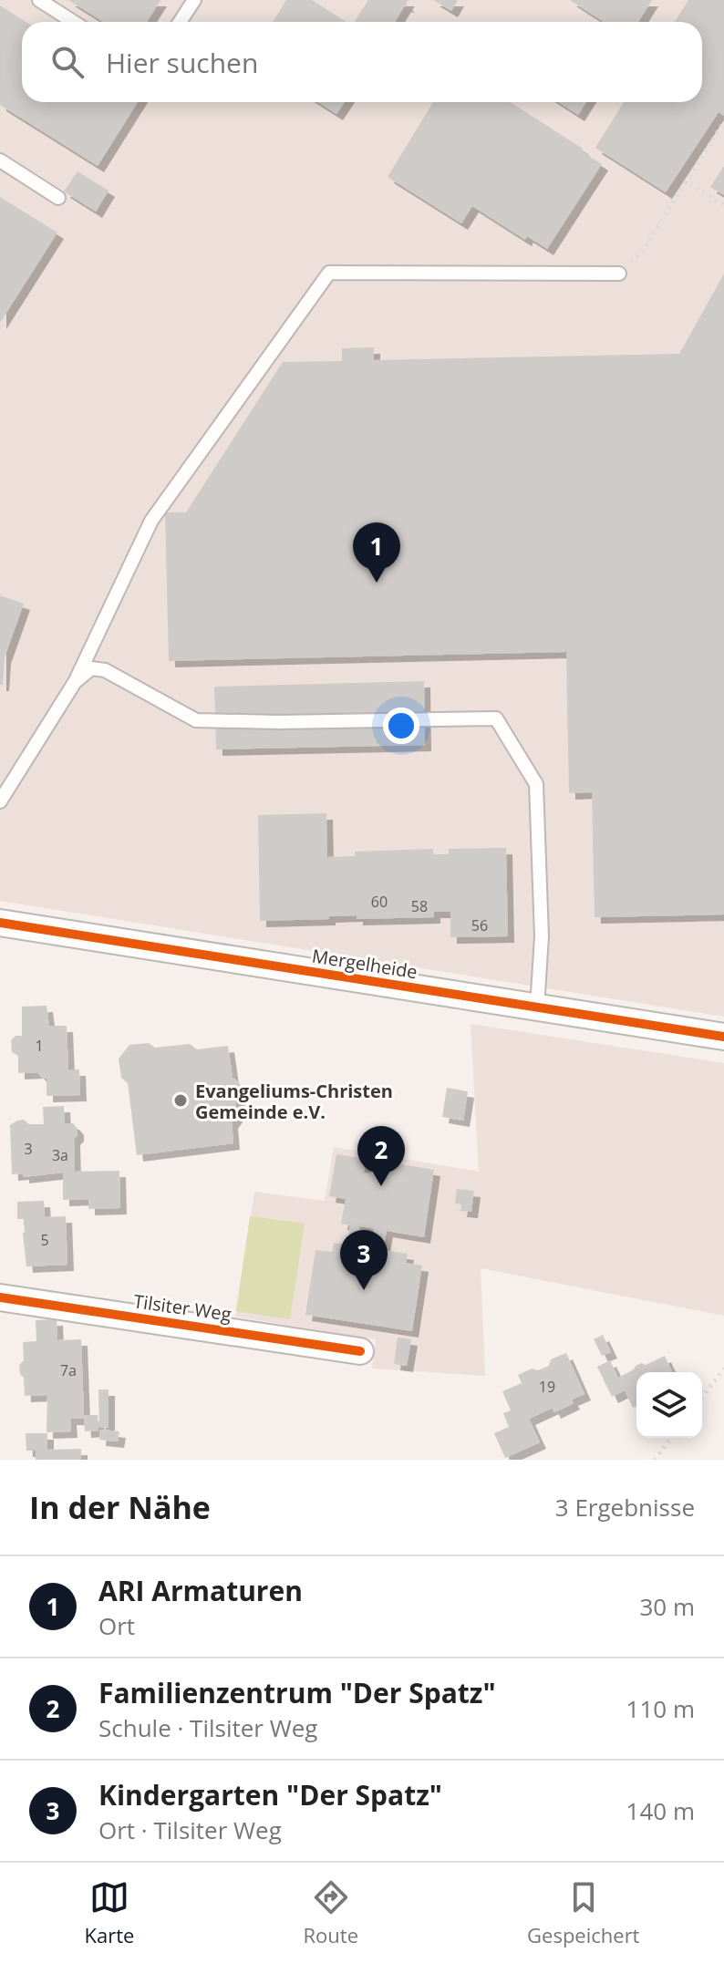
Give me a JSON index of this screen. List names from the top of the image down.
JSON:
{
  "streets": {
    "street": ["Mergelheide", "Tilsiter Weg"]
  },
  "places": ["Evangeliums-Christen Gemeinde e.V."],
  "house_numbers": [
    "60",
    "58",
    "56",
    "1",
    "3",
    "3a",
    "5",
    "7a",
    "19"
  ],
  "page": {
    "search": "Hier suchen",
    "pins": ["1", "2", "3"],
    "heading": ["In der Nähe", "3 Ergebnisse"],
    "list": [
      {
        "mark": "1",
        "name": "ARI Armaturen",
        "note": "Ort",
        "value": "30 m"
      },
      {
        "mark": "2",
        "name": "Familienzentrum \"Der Spatz\"",
        "note": "Schule · Tilsiter Weg",
        "value": "110 m"
      },
      {
        "mark": "3",
        "name": "Kindergarten \"Der Spatz\"",
        "note": "Ort · Tilsiter Weg",
        "value": "140 m"
      }
    ],
    "nav": ["Karte", "Route", "Gespeichert"]
  }
}
